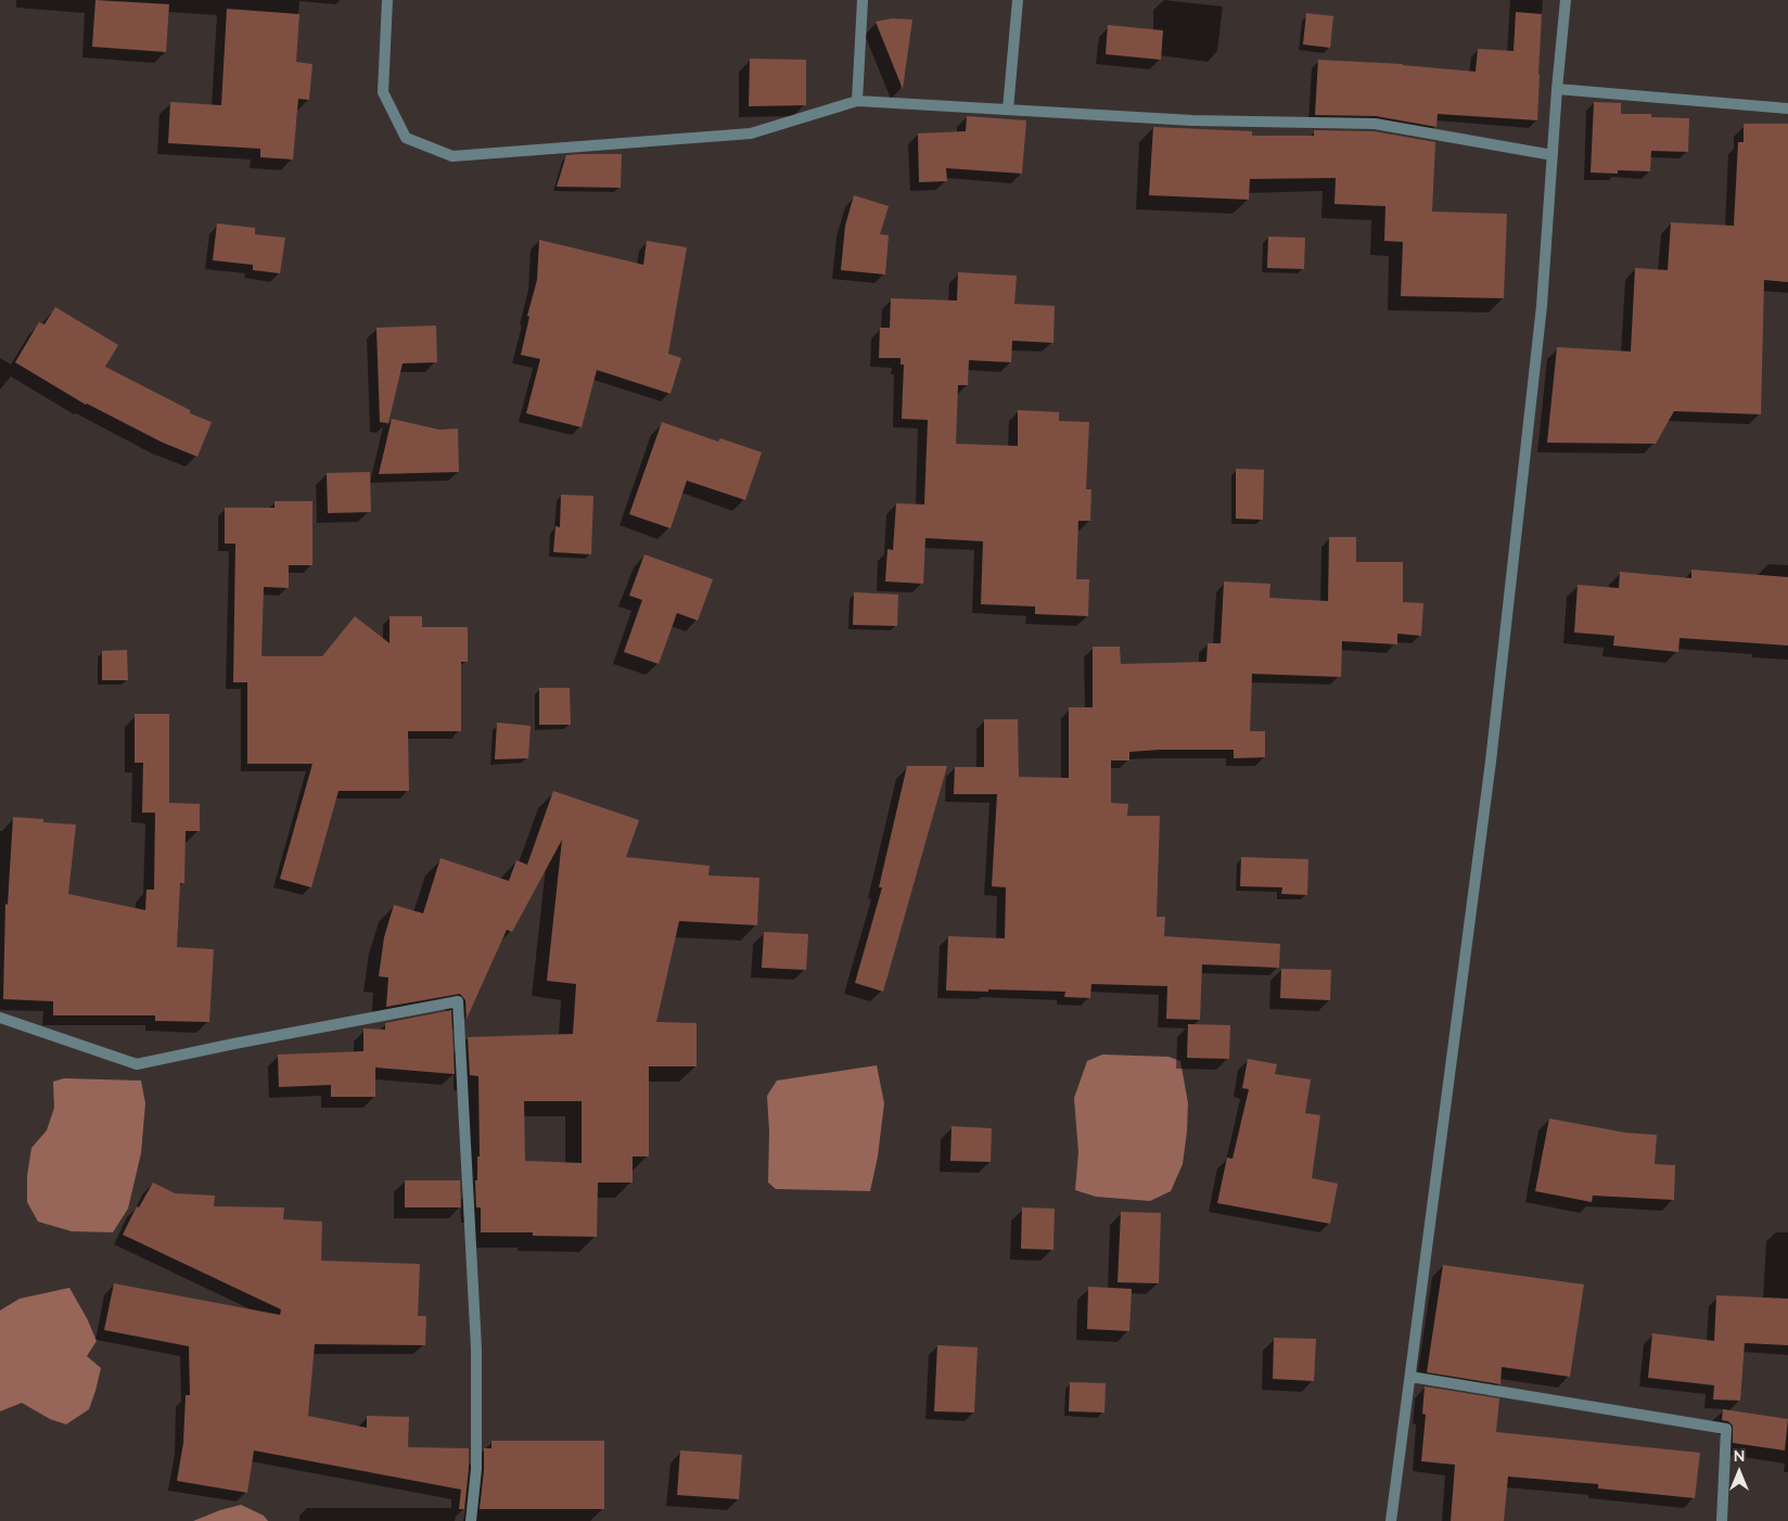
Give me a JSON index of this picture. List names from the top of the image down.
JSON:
{
  "north": "top"
}
